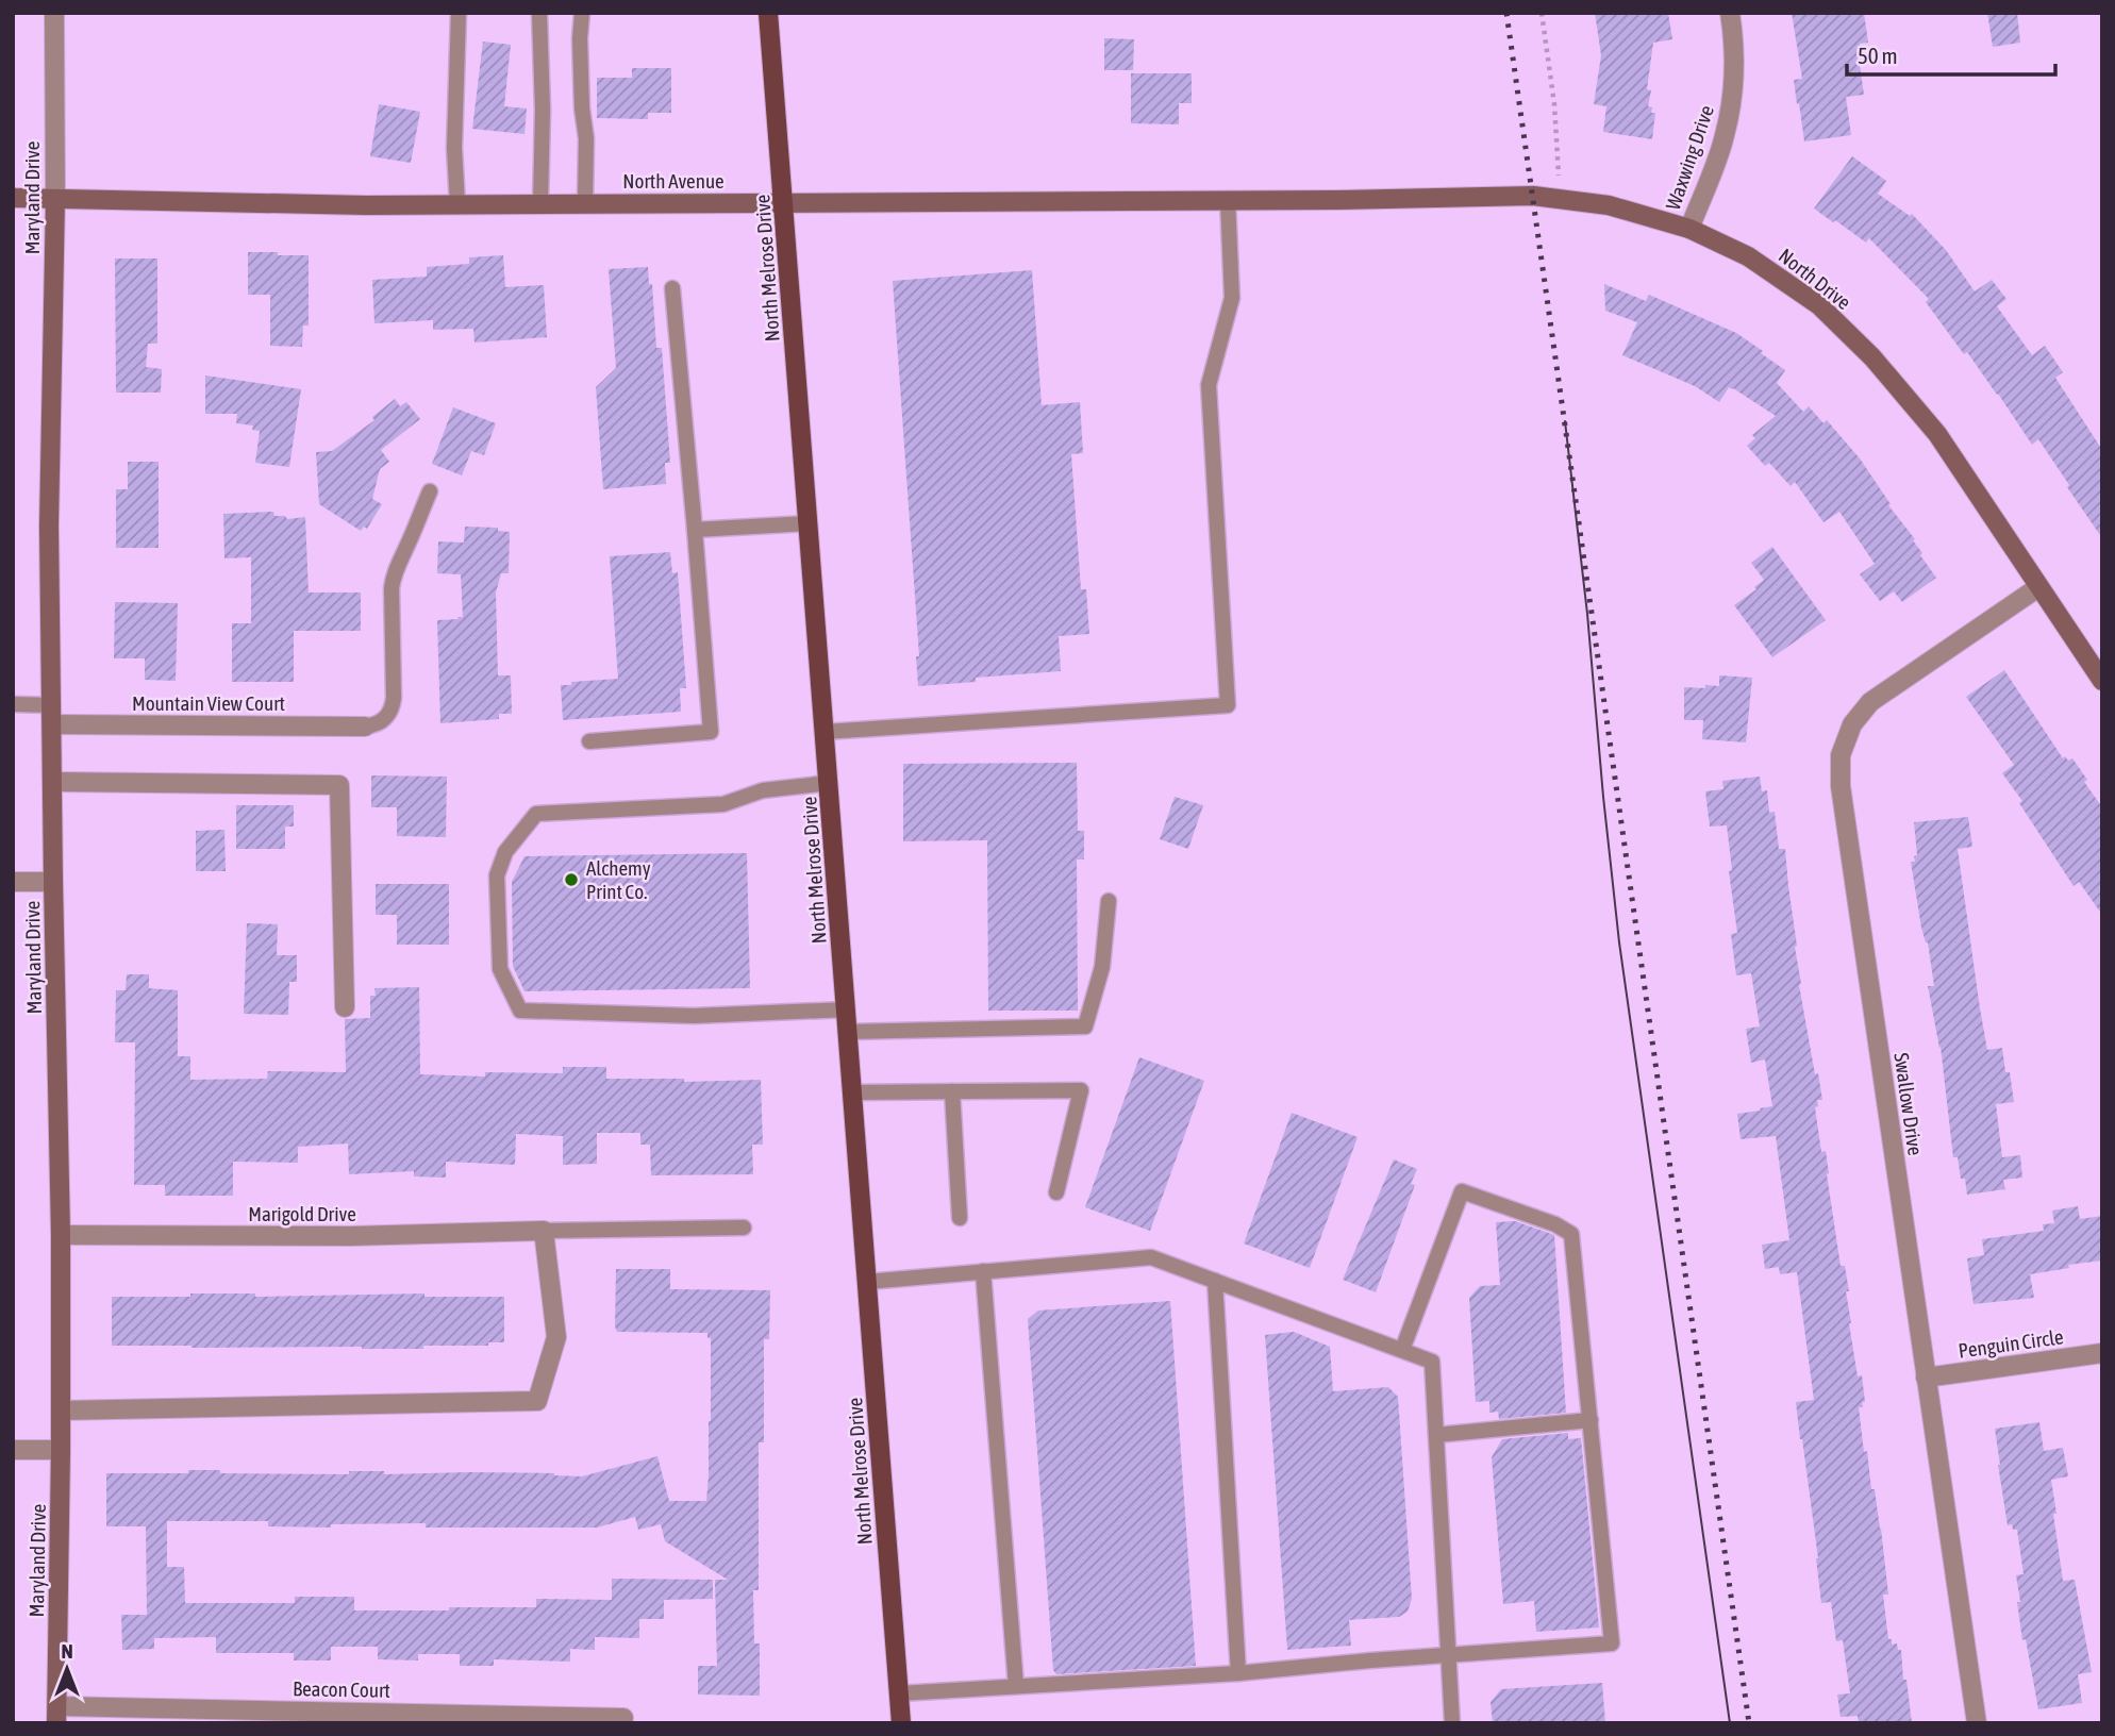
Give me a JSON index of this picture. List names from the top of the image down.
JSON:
{
  "streets": {
    "main road": [
      "North Avenue",
      "Maryland Drive",
      "North Melrose Drive",
      "North Drive"
    ],
    "street": [
      "Waxwing Drive",
      "Mountain View Court",
      "Swallow Drive",
      "Marigold Drive",
      "Penguin Circle",
      "Beacon Court"
    ]
  },
  "crossings": [
    ["Waxwing Drive", "North Drive"],
    ["North Avenue", "Maryland Drive"],
    ["North Avenue", "North Melrose Drive"],
    ["North Avenue", "North Drive"],
    ["Maryland Drive", "Mountain View Court"],
    ["Maryland Drive", "Marigold Drive"],
    ["Maryland Drive", "Beacon Court"],
    ["North Drive", "Swallow Drive"],
    ["Swallow Drive", "Penguin Circle"]
  ],
  "places": ["Alchemy Print Co."],
  "scale_bar": "50 m",
  "north": "top"
}
